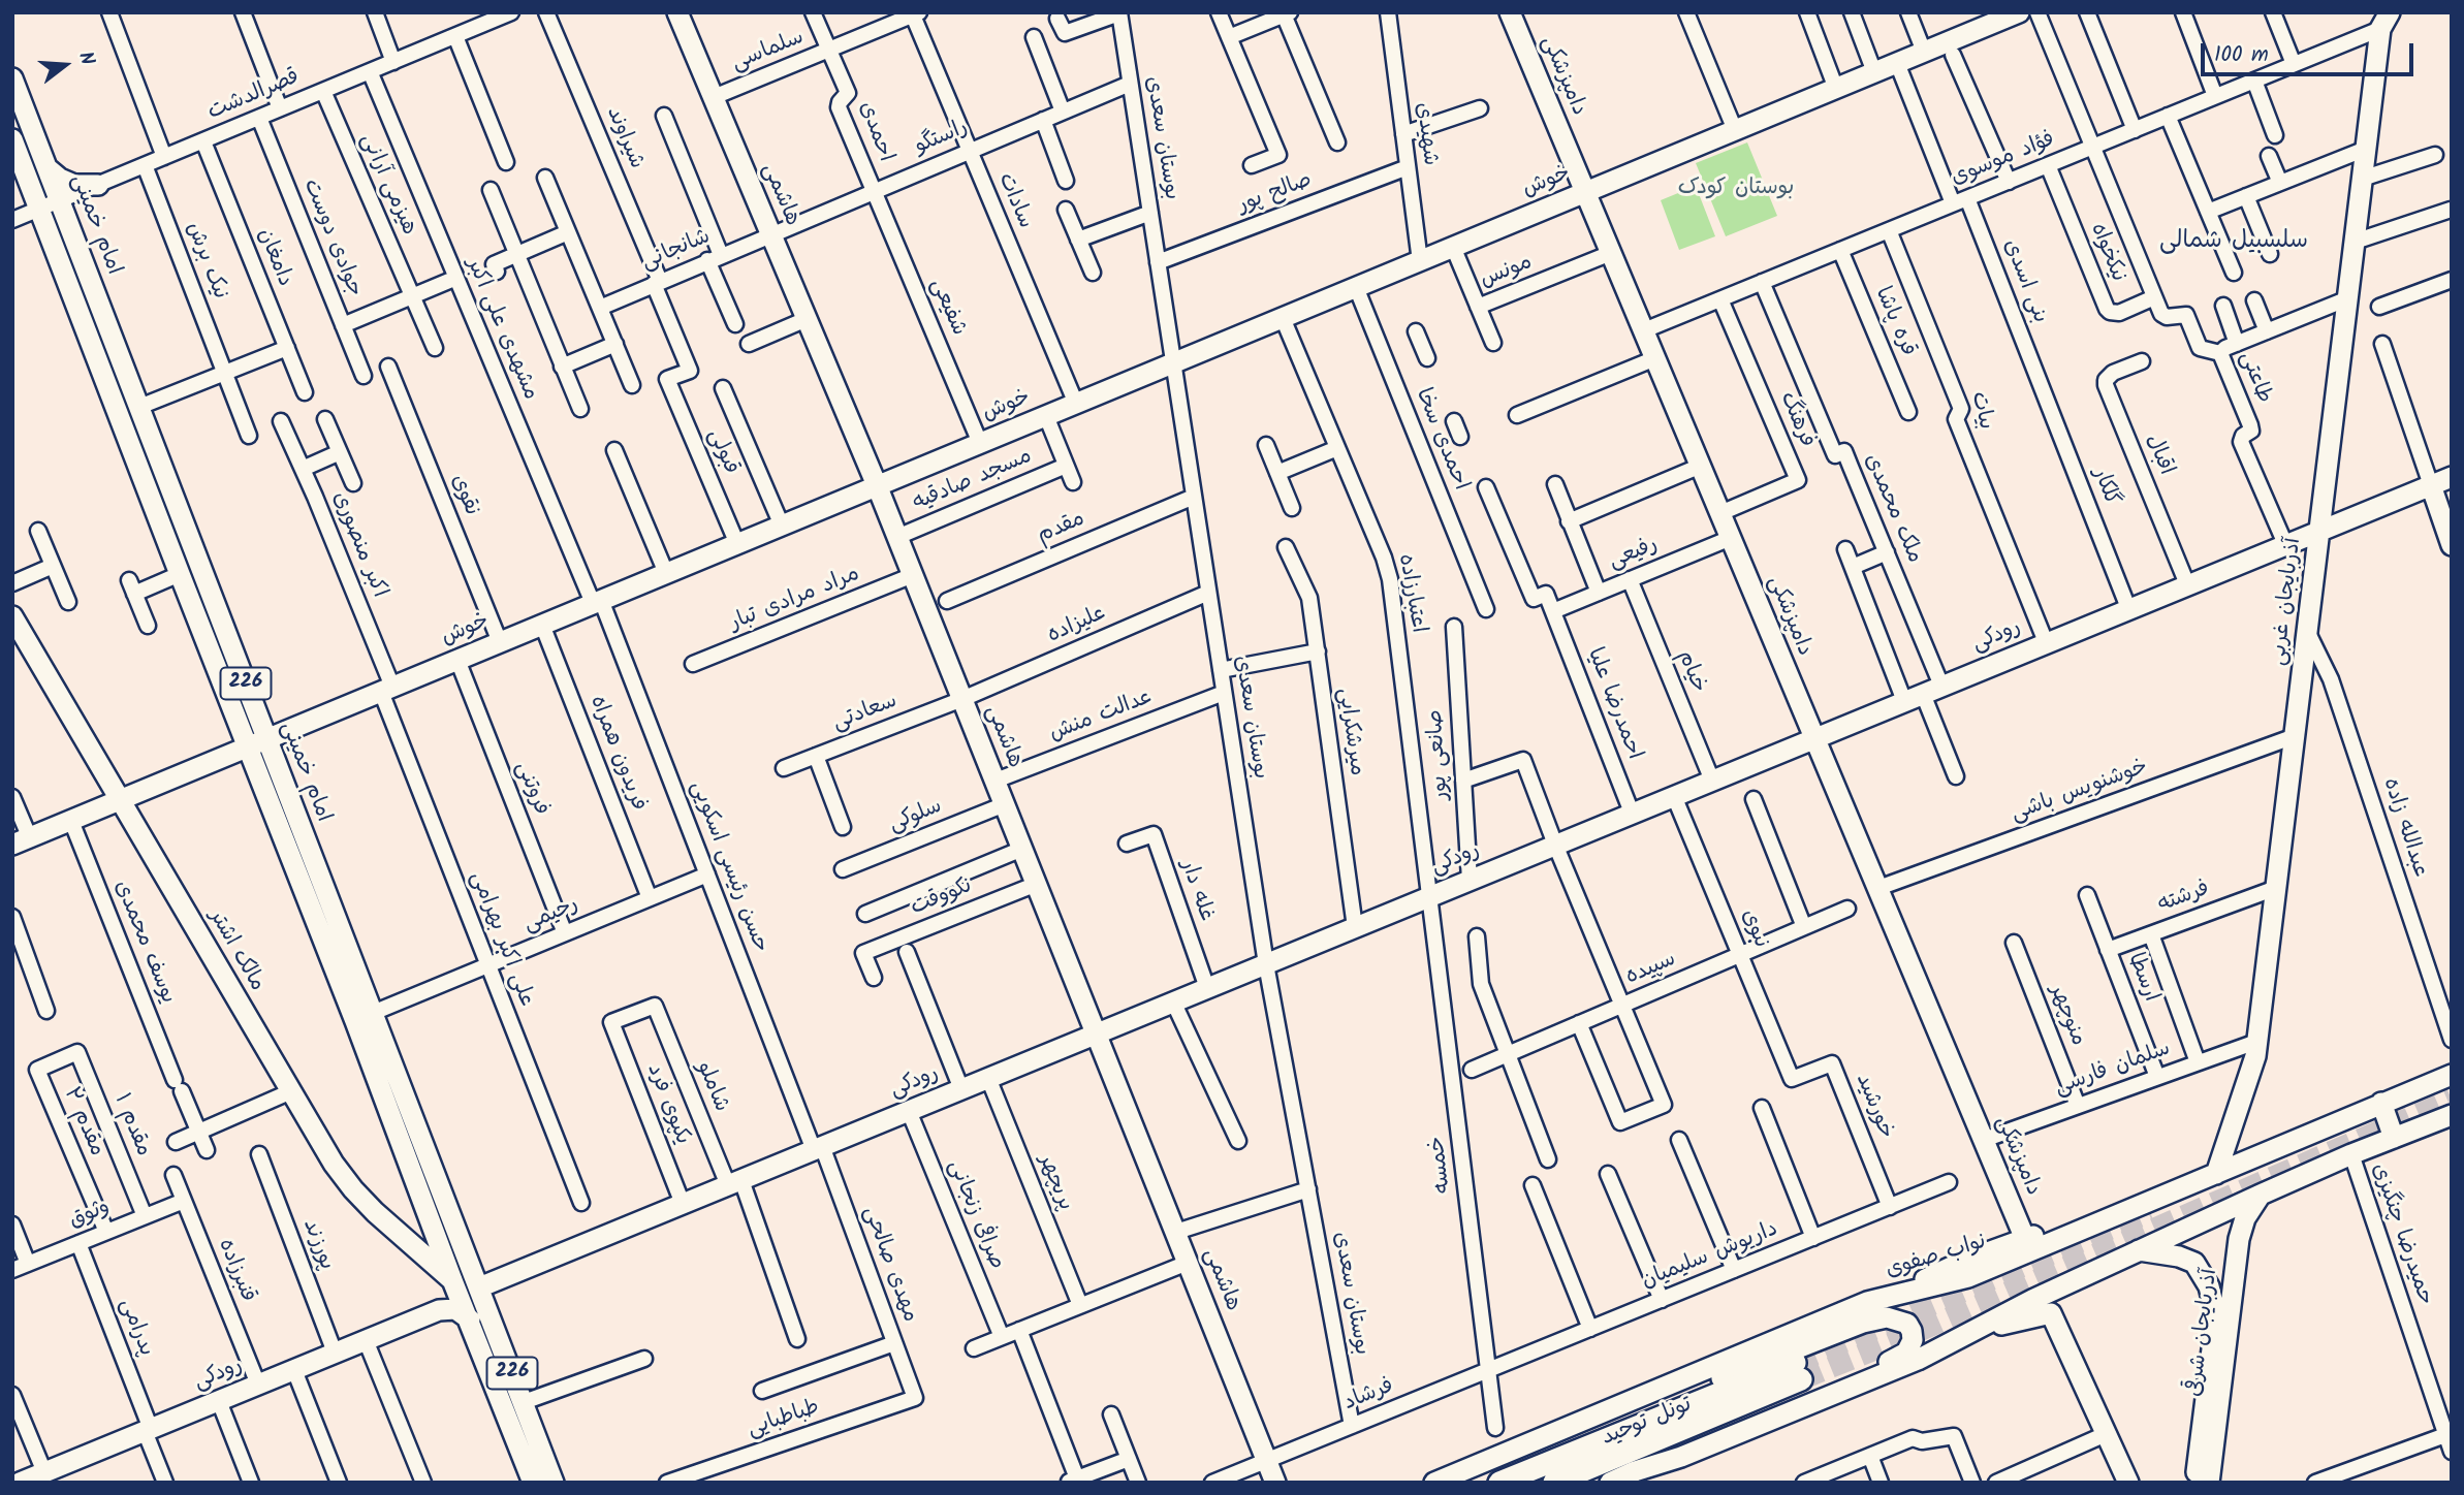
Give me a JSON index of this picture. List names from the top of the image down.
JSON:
{
  "streets": {
    "highway": ["تونل توحید"],
    "main road": [
      "دامپزشکی",
      "خوش",
      "هاشمی",
      "امام خمینی",
      "آذربایجان غربی",
      "رودکی",
      "226",
      "مالک اشتر",
      "نواب صفوی",
      "آذربایجان شرقی"
    ],
    "street": [
      "سلماسی",
      "قصرالدشت",
      "احمدی",
      "شهیدی",
      "شیراوند",
      "راستگو",
      "بوستان سعدی",
      "فؤاد موسوی",
      "هیزمی آرانی",
      "صالح پور",
      "سادات",
      "جوادی دوست",
      "شانجانی",
      "نیکخواه",
      "دامغان",
      "نیک برش",
      "مونس",
      "بنی اسدی",
      "شفیعی",
      "قره پاشا",
      "مشهدی علی اکبر",
      "طاعتی",
      "بیات",
      "فرهنگ",
      "احمدی سخا",
      "قبولی",
      "اقبال",
      "مسجد صادقیه",
      "گلکار",
      "نقوی",
      "ملک محمدی",
      "مقدم",
      "اکبر منصوری",
      "رفیعی",
      "اعتبارزاده",
      "مراد مرادی تبار",
      "علیزاده",
      "خیام",
      "احمدرضا علیا",
      "سعادتی",
      "عدالت منش",
      "میرشکرایی",
      "فریدون همراه",
      "صانعی پور",
      "فروتنی",
      "خوشنویس باشی",
      "سلوکی",
      "عبدالله زاده",
      "حسن رئیسی اسکویی",
      "غله دار",
      "نکووقت",
      "فرشته",
      "رحیمی",
      "نبوی",
      "علی اکبر بهرامی",
      "یوسف محمدی",
      "سپیده",
      "ارسطا",
      "منوچهر",
      "سلمان فارسی",
      "شاملو",
      "یکپوی فرد",
      "خورشید",
      "مقدم ۲",
      "مقدم ۱",
      "خمسه",
      "پریچهر",
      "وثوق",
      "صرافی زنجانی",
      "حمیدرضا چنگیزی",
      "پورزند",
      "داریوش سلیمیان",
      "مهدی صالحی",
      "قنبرزاده",
      "پدرامی",
      "فرشاد",
      "طباطبایی"
    ]
  },
  "crossings": [
    ["سلماسی", "احمدی"],
    ["سلماسی", "هاشمی"],
    ["سلماسی", "سادات"],
    ["دامپزشکی", "فؤاد موسوی"],
    ["دامپزشکی", "خوش"],
    ["دامپزشکی", "مونس"],
    ["دامپزشکی", "فرهنگ"],
    ["دامپزشکی", "رفیعی"],
    ["دامپزشکی", "رودکی"],
    ["دامپزشکی", "خوشنویس باشی"],
    ["دامپزشکی", "سلمان فارسی"],
    ["قصرالدشت", "هیزمی آرانی"],
    ["قصرالدشت", "امام خمینی"],
    ["قصرالدشت", "جوادی دوست"],
    ["قصرالدشت", "دامغان"],
    ["قصرالدشت", "نیک برش"],
    ["قصرالدشت", "مشهدی علی اکبر"],
    ["احمدی", "راستگو"],
    ["احمدی", "شفیعی"],
    ["شهیدی", "خوش"],
    ["شهیدی", "صالح پور"],
    ["شیراوند", "شانجانی"],
    ["شیراوند", "قبولی"],
    ["راستگو", "بوستان سعدی"],
    ["راستگو", "هاشمی"],
    ["راستگو", "سادات"],
    ["راستگو", "شانجانی"],
    ["راستگو", "شفیعی"],
    ["بوستان سعدی", "خوش"],
    ["بوستان سعدی", "صالح پور"],
    ["بوستان سعدی", "مقدم"],
    ["بوستان سعدی", "علیزاده"],
    ["بوستان سعدی", "رودکی"],
    ["بوستان سعدی", "عدالت منش"],
    ["بوستان سعدی", "فرشاد"],
    ["فؤاد موسوی", "نیکخواه"],
    ["فؤاد موسوی", "بنی اسدی"],
    ["فؤاد موسوی", "قره پاشا"],
    ["فؤاد موسوی", "بیات"],
    ["فؤاد موسوی", "فرهنگ"],
    ["فؤاد موسوی", "ملک محمدی"],
    ["فؤاد موسوی", "آذربایجان غربی"],
    ["خوش", "هاشمی"],
    ["خوش", "سادات"],
    ["خوش", "امام خمینی"],
    ["خوش", "مونس"],
    ["خوش", "بنی اسدی"],
    ["خوش", "شفیعی"],
    ["خوش", "مشهدی علی اکبر"],
    ["خوش", "احمدی سخا"],
    ["خوش", "قبولی"],
    ["خوش", "مسجد صادقیه"],
    ["خوش", "نقوی"],
    ["خوش", "اکبر منصوری"],
    ["خوش", "اعتبارزاده"],
    ["خوش", "فریدون همراه"],
    ["خوش", "فروتنی"],
    ["خوش", "حسن رئیسی اسکویی"],
    ["خوش", "علی اکبر بهرامی"],
    ["خوش", "یوسف محمدی"],
    ["خوش", "مالک اشتر"],
    ["هاشمی", "شانجانی"],
    ["هاشمی", "مسجد صادقیه"],
    ["هاشمی", "مراد مرادی تبار"],
    ["هاشمی", "علیزاده"],
    ["هاشمی", "رودکی"],
    ["هاشمی", "سعادتی"],
    ["هاشمی", "عدالت منش"],
    ["هاشمی", "سلوکی"],
    ["هاشمی", "نکووقت"],
    ["هاشمی", "فرشاد"],
    ["امام خمینی", "رودکی"],
    ["امام خمینی", "رحیمی"],
    ["امام خمینی", "مالک اشتر"],
    ["بنی اسدی", "گلکار"],
    ["مشهدی علی اکبر", "حسن رئیسی اسکویی"],
    ["طاعتی", "آذربایجان غربی"],
    ["طاعتی", "رودکی"],
    ["بیات", "رودکی"],
    ["اقبال", "رودکی"],
    ["گلکار", "رودکی"],
    ["ملک محمدی", "رودکی"],
    ["اکبر منصوری", "علی اکبر بهرامی"],
    ["رفیعی", "خیام"],
    ["رفیعی", "احمدرضا علیا"],
    ["اعتبارزاده", "رودکی"],
    ["اعتبارزاده", "خمسه"],
    ["آذربایجان غربی", "رودکی"],
    ["آذربایجان غربی", "خوشنویس باشی"],
    ["آذربایجان غربی", "عبدالله زاده"],
    ["آذربایجان غربی", "فرشته"],
    ["آذربایجان غربی", "سلمان فارسی"],
    ["آذربایجان غربی", "نواب صفوی"],
    ["علیزاده", "سعادتی"],
    ["رودکی", "خیام"],
    ["رودکی", "احمدرضا علیا"],
    ["رودکی", "میرشکرایی"],
    ["رودکی", "صانعی پور"],
    ["رودکی", "حسن رئیسی اسکویی"],
    ["رودکی", "غله دار"],
    ["رودکی", "نبوی"],
    ["رودکی", "شاملو"],
    ["رودکی", "یکپوی فرد"],
    ["رودکی", "خمسه"],
    ["رودکی", "پریچهر"],
    ["رودکی", "صرافی زنجانی"],
    ["رودکی", "پورزند"],
    ["رودکی", "مهدی صالحی"],
    ["رودکی", "قنبرزاده"],
    ["رودکی", "پدرامی"],
    ["فریدون همراه", "رحیمی"],
    ["فروتنی", "رحیمی"],
    ["حسن رئیسی اسکویی", "رحیمی"],
    ["حسن رئیسی اسکویی", "مهدی صالحی"],
    ["فرشته", "ارسطا"],
    ["رحیمی", "علی اکبر بهرامی"],
    ["نبوی", "سپیده"],
    ["نبوی", "خورشید"],
    ["ارسطا", "سلمان فارسی"],
    ["منوچهر", "سلمان فارسی"],
    ["شاملو", "یکپوی فرد"],
    ["خورشید", "داریوش سلیمیان"],
    ["مقدم ۲", "مقدم ۱"],
    ["مقدم ۲", "وثوق"],
    ["مقدم ۱", "وثوق"],
    ["خمسه", "داریوش سلیمیان"],
    ["خمسه", "فرشاد"],
    ["وثوق", "قنبرزاده"],
    ["وثوق", "پدرامی"],
    ["داریوش سلیمیان", "فرشاد"],
    ["مهدی صالحی", "طباطبایی"]
  ],
  "districts": ["سلسبیل شمالی"],
  "parks": ["بوستان کودک"],
  "scale_bar": "100 m",
  "north": "right"
}
